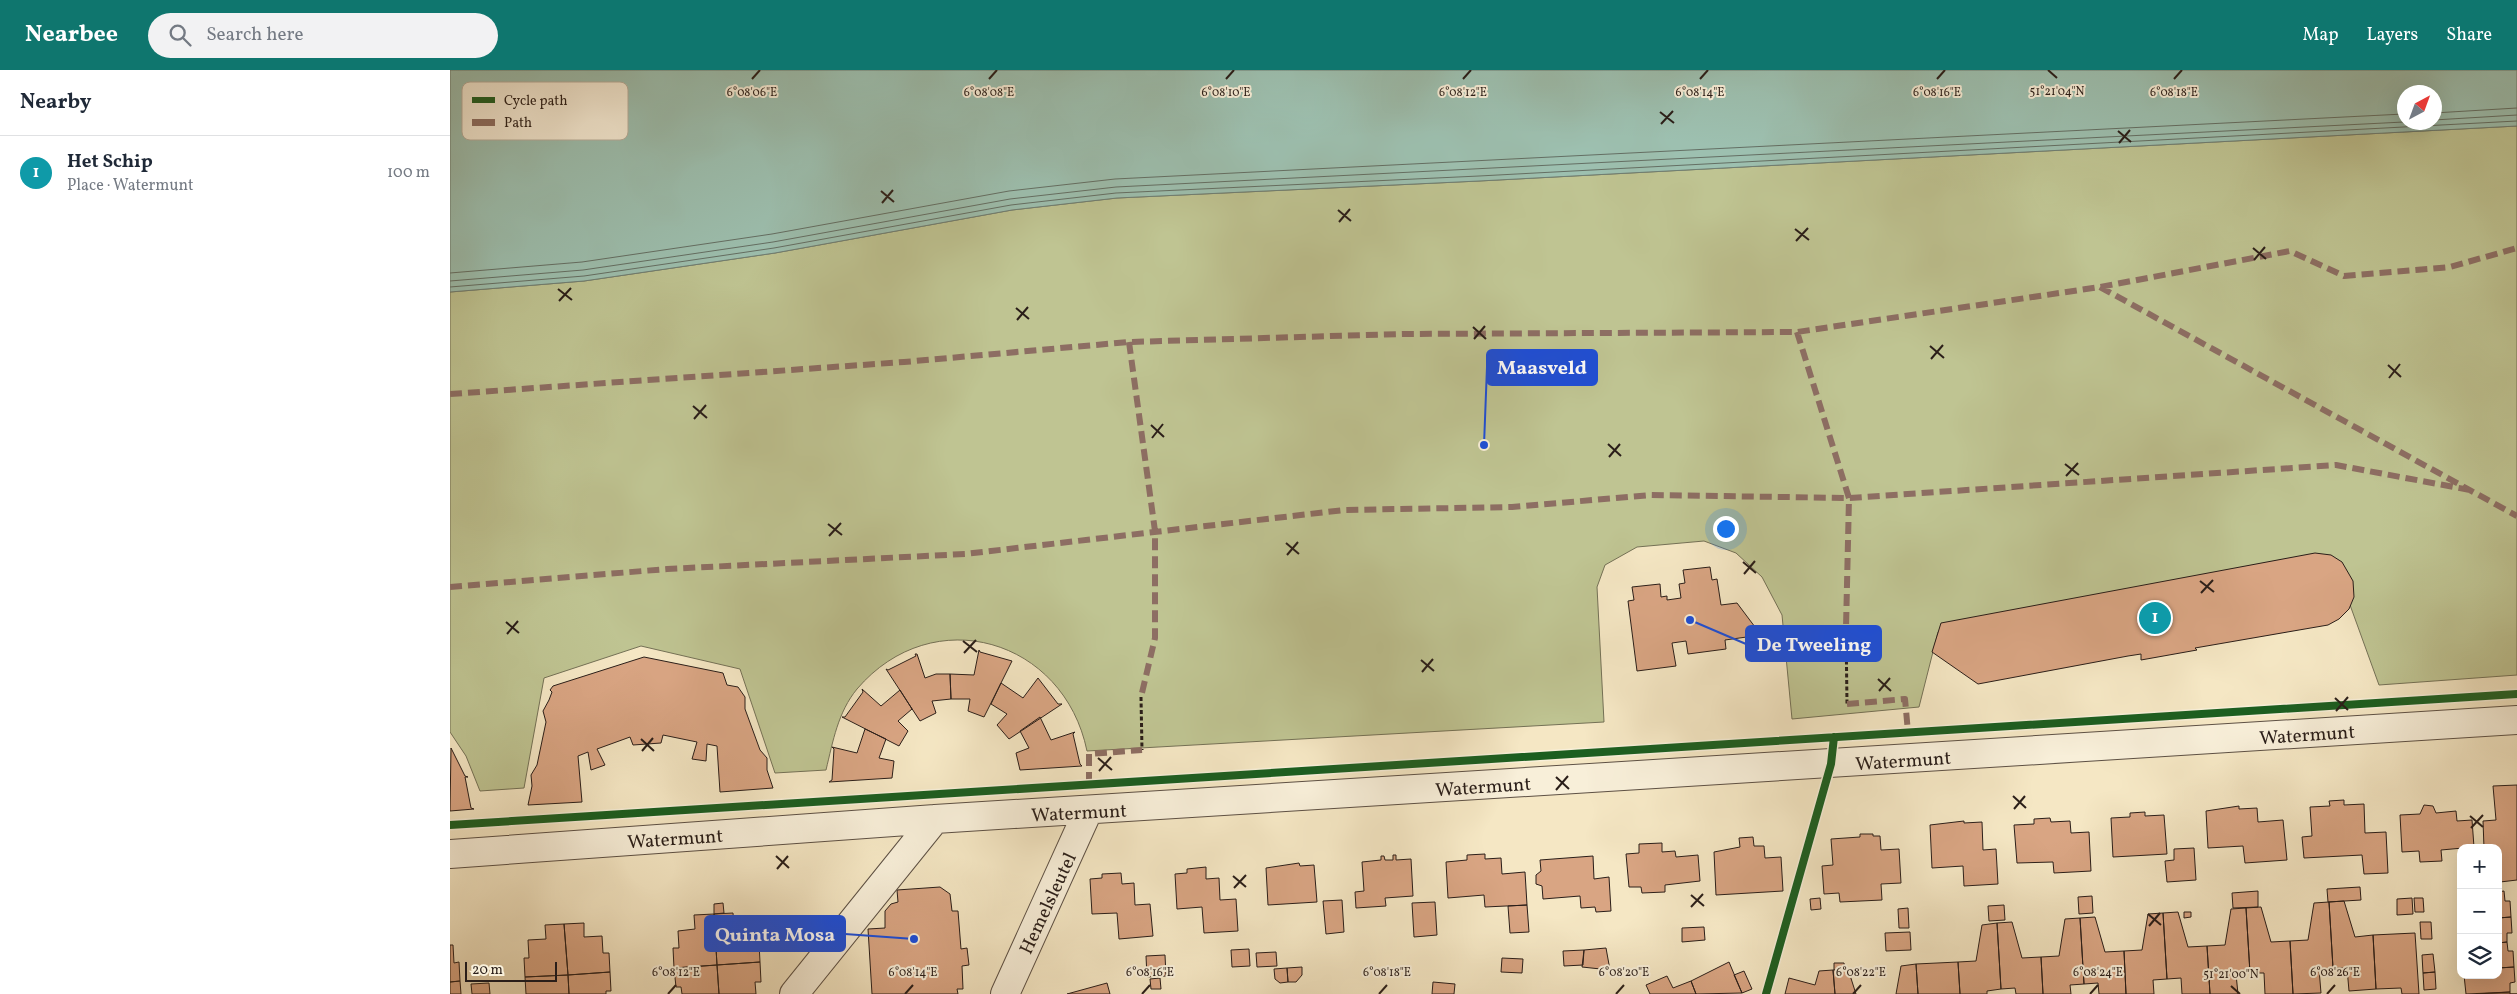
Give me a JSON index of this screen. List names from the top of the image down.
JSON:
{
  "streets": {
    "street": ["Watermunt", "Hemelsleutel"]
  },
  "crossings": [
    ["Watermunt", "Hemelsleutel"]
  ],
  "places": ["Maasveld", "De Tweeling", "Quinta Mosa"],
  "legend": ["Cycle path", "Path"],
  "scale_bar": "20 m",
  "north": "top right",
  "page": {
    "header": "Nearbee",
    "search": "Search here",
    "nav": ["Map", "Layers", "Share"],
    "heading": "Nearby",
    "list": [
      {
        "mark": "1",
        "name": "Het Schip",
        "note": "Place · Watermunt",
        "value": "100 m"
      }
    ],
    "pins": "1",
    "map_buttons": ["+", "−"],
    "scale": "20 m"
  },
  "coordinates": [
    "51°21'04\"N",
    "6°08'08\"E",
    "6°08'10\"E",
    "6°08'12\"E",
    "6°08'16\"E",
    "6°08'06\"E",
    "6°08'14\"E",
    "6°08'18\"E",
    "6°08'20\"E",
    "6°08'22\"E",
    "6°08'24\"E",
    "6°08'26\"E",
    "51°21'00\"N"
  ]
}
